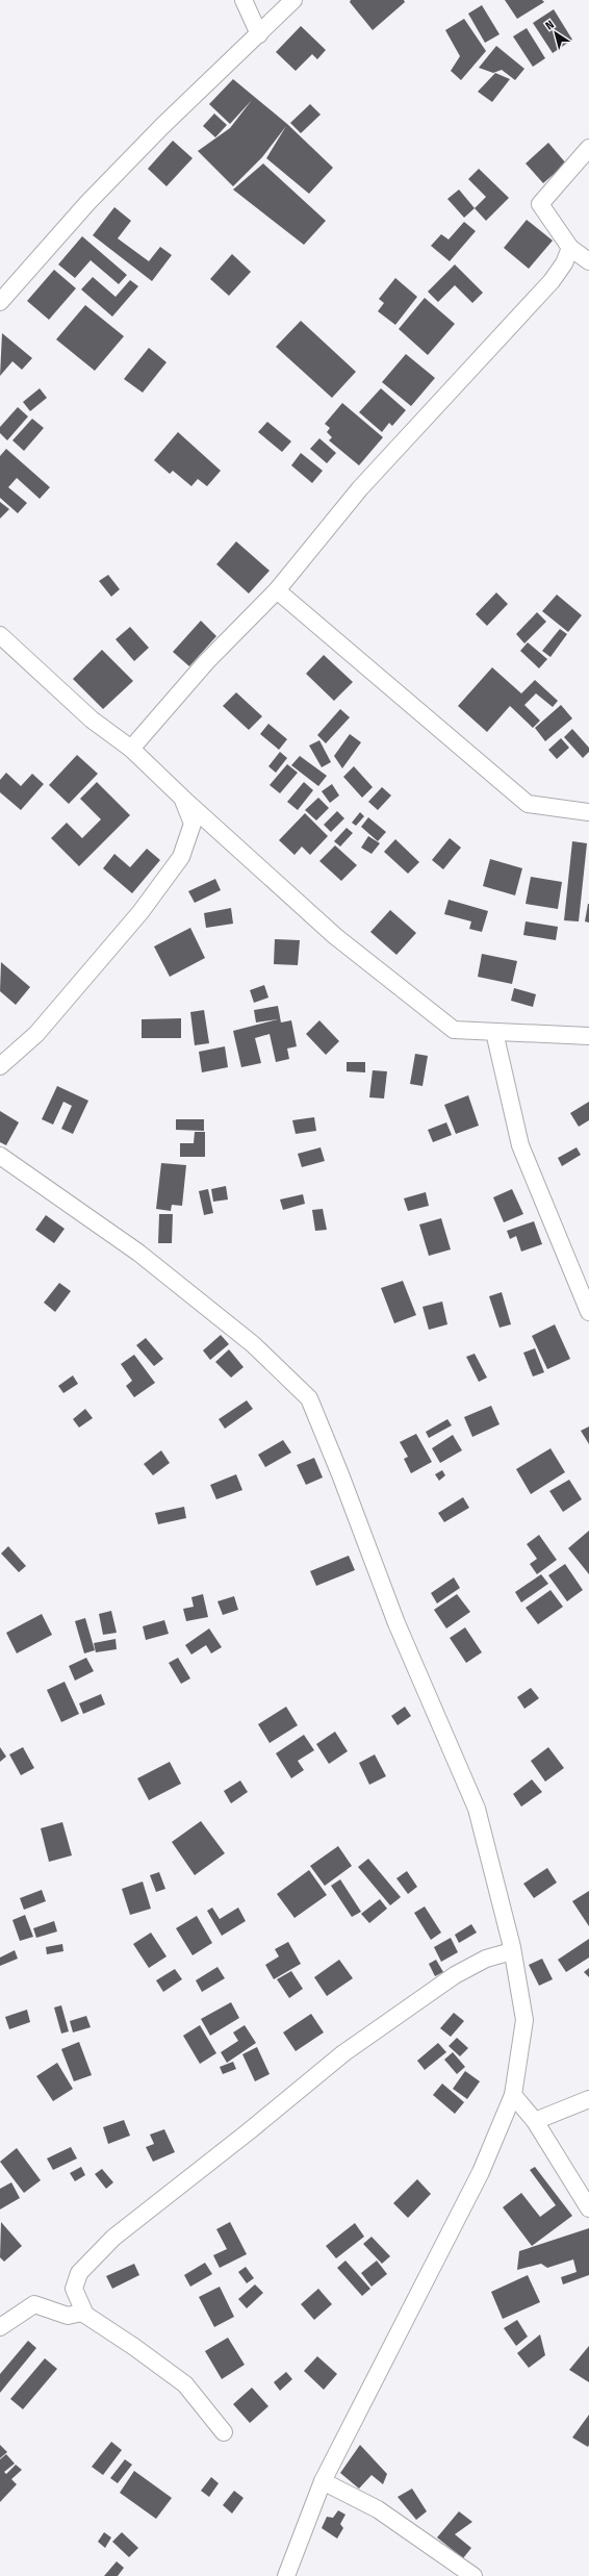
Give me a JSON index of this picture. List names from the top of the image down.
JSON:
{
  "north": "top left"
}
